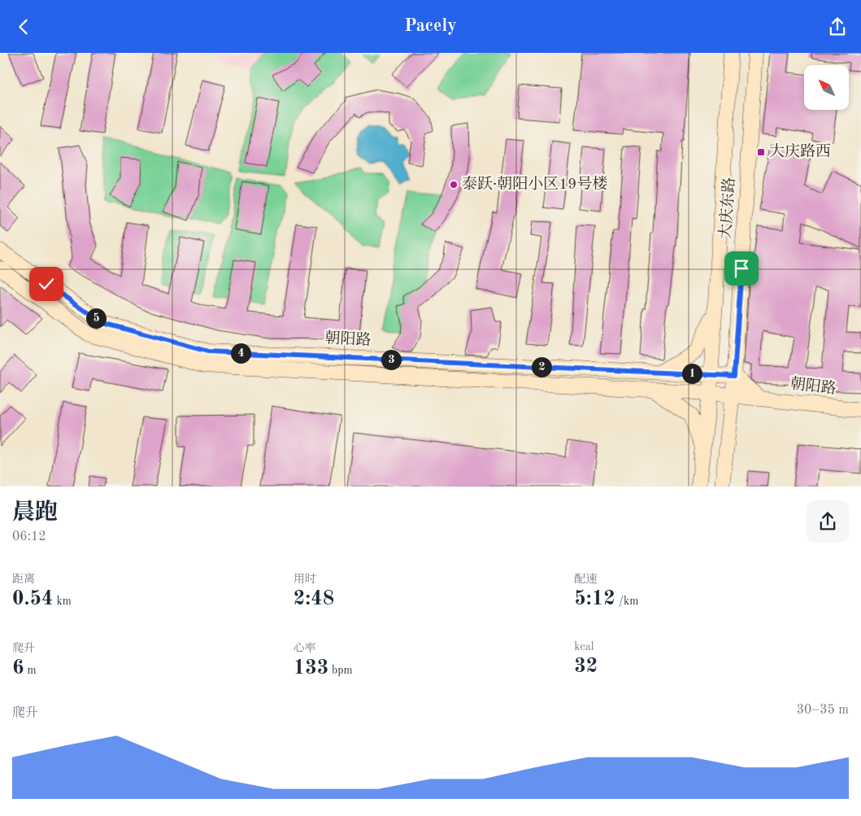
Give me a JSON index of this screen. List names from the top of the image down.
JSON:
{
  "streets": {
    "main road": ["大庆东路", "朝阳路"]
  },
  "crossings": [
    ["大庆东路", "朝阳路"]
  ],
  "places": {
    "transit": ["大庆路西"],
    "other": ["泰跃·朝阳小区19号楼"]
  },
  "north": "top left",
  "page": {
    "header": "Pacely",
    "pins": [
      "5",
      "4",
      "3",
      "2",
      "1"
    ],
    "heading": ["晨跑", "06:12"],
    "stats": [
      ["距离", "0.54 km"],
      ["用时", "2:48"],
      ["配速", "5:12 /km"],
      ["爬升", "6 m"],
      ["心率", "133 bpm"],
      ["kcal", "32"]
    ],
    "chart": ["爬升", "30–35 m"]
  }
}
